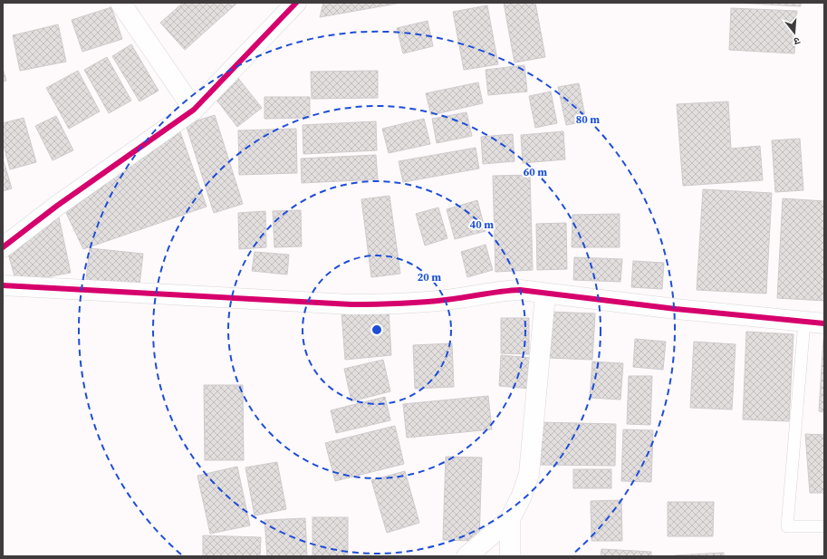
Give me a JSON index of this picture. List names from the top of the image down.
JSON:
{
  "north": "bottom",
  "rings": [
    "80 m",
    "60 m",
    "40 m",
    "20 m"
  ]
}
